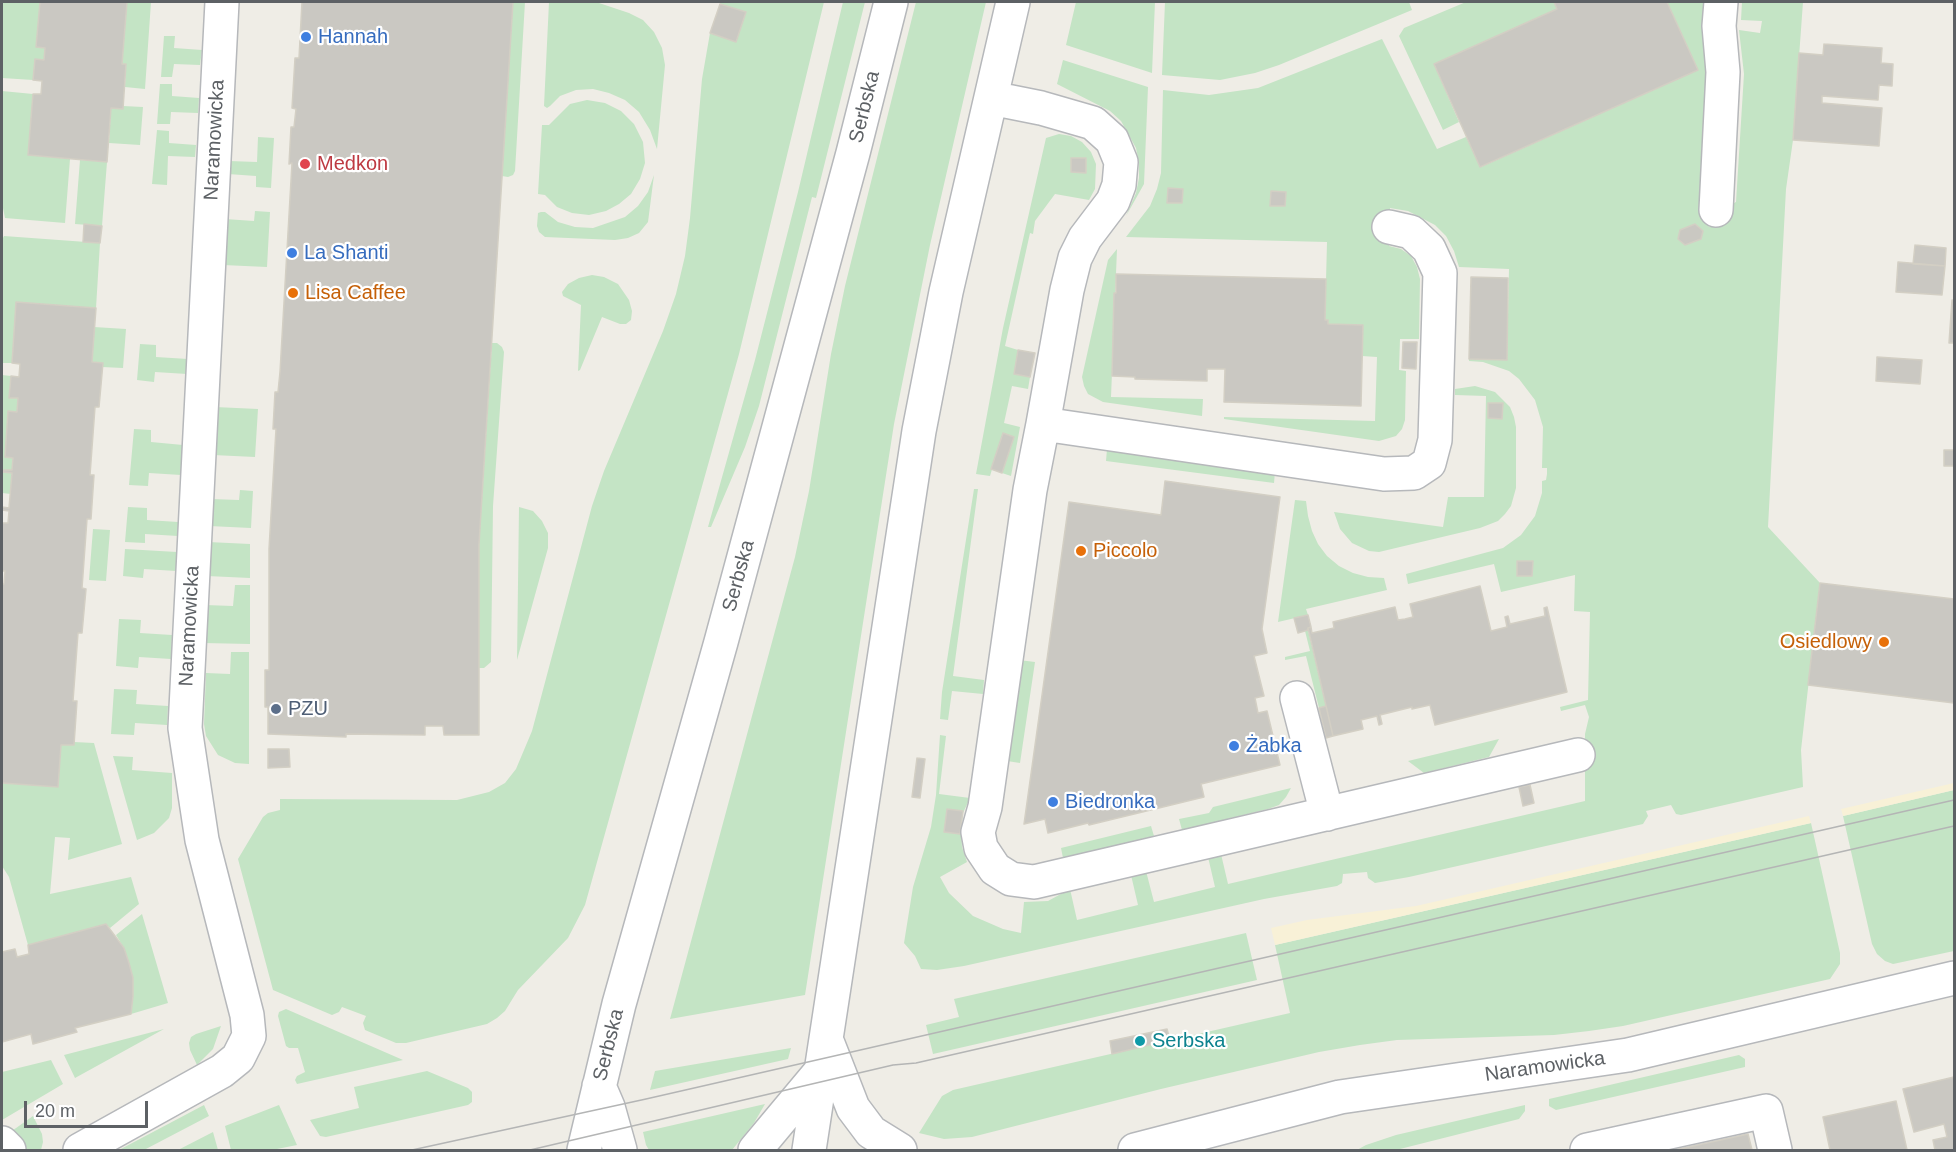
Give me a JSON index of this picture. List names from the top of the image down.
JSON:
{
  "streets": {
    "street": ["Serbska", "Naramowicka"]
  },
  "places": [
    "Hannah",
    "Medkon",
    "La Shanti",
    "Lisa Caffee",
    "Piccolo",
    "Osiedlowy",
    "PZU",
    "Żabka",
    "Biedronka",
    "Serbska"
  ],
  "scale_bar": "20 m"
}
